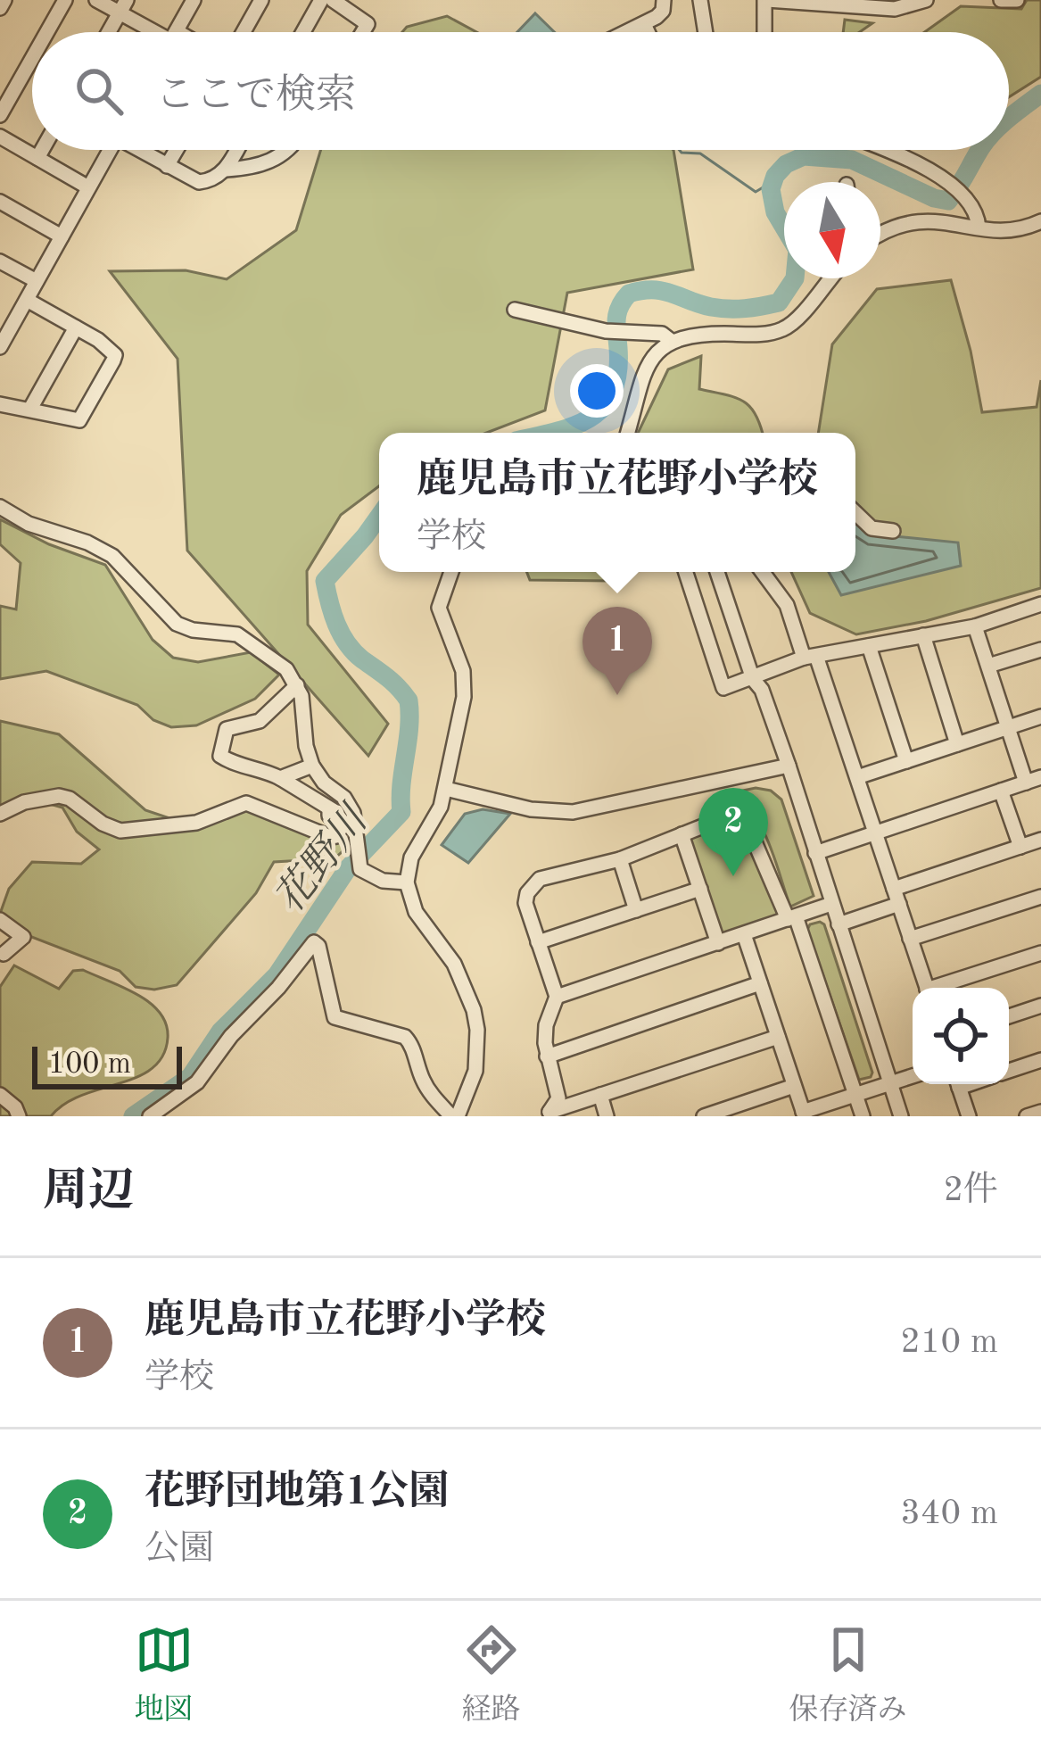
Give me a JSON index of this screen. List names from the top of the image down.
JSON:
{
  "water": ["花野川"],
  "scale_bar": "100 m",
  "north": "bottom",
  "page": {
    "search": "ここで検索",
    "popup": ["鹿児島市立花野小学校", "学校"],
    "pins": ["1", "2"],
    "scale": "100 m",
    "heading": ["周辺", "2件"],
    "list": [
      {
        "mark": "1",
        "name": "鹿児島市立花野小学校",
        "note": "学校",
        "value": "210 m"
      },
      {
        "mark": "2",
        "name": "花野団地第1公園",
        "note": "公園",
        "value": "340 m"
      }
    ],
    "nav": ["地図", "経路", "保存済み"]
  }
}
